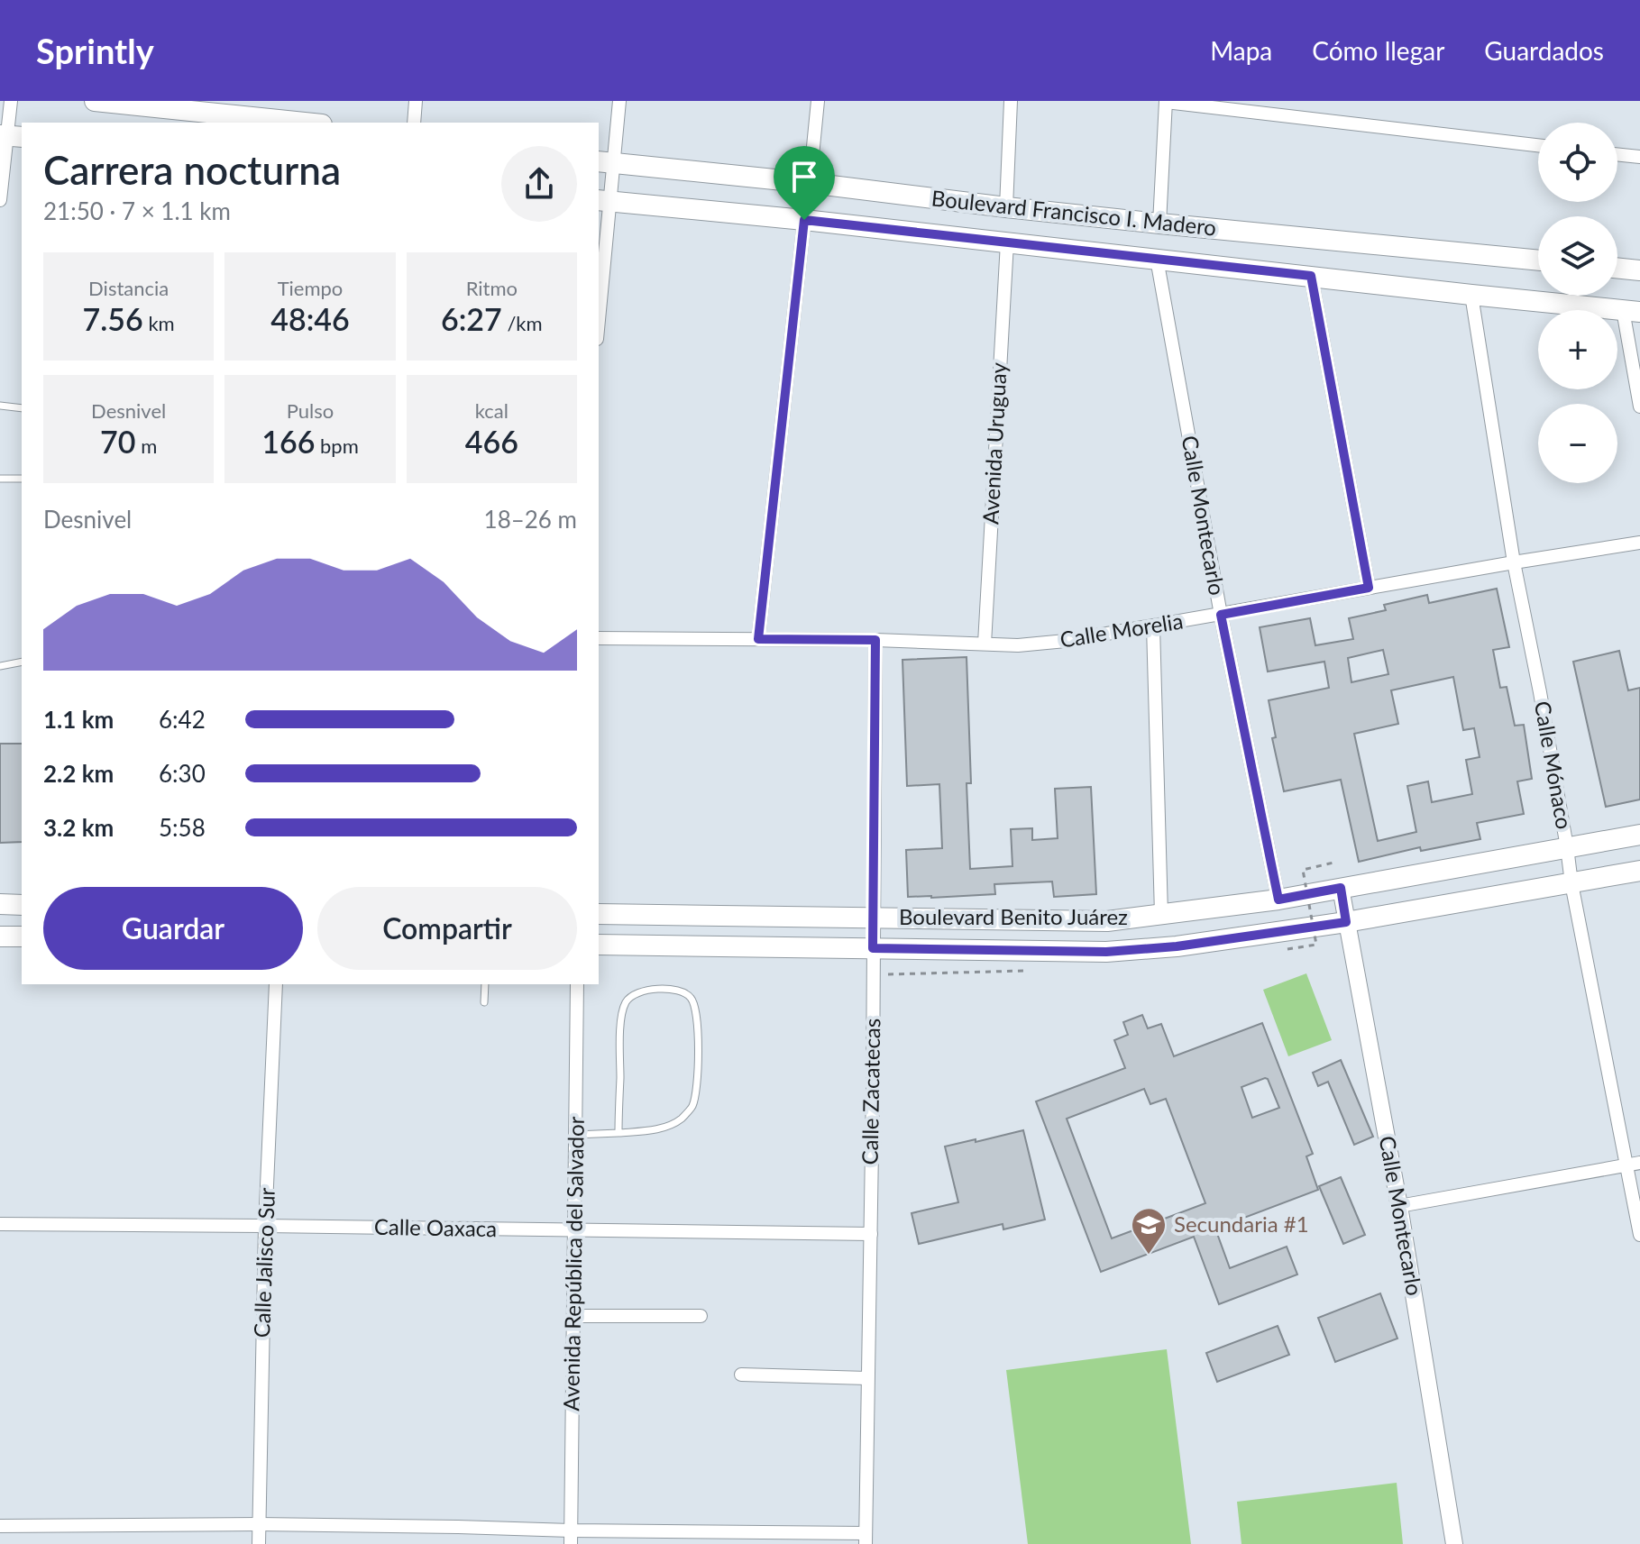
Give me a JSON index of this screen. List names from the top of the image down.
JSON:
{
  "streets": {
    "main road": ["Boulevard Francisco I. Madero", "Boulevard Benito Juárez"],
    "street": [
      "Avenida Uruguay",
      "Calle Montecarlo",
      "Calle Morelia",
      "Calle Mónaco",
      "Calle Zacatecas",
      "Calle Oaxaca",
      "Calle Jalisco Sur",
      "Avenida República del Salvador"
    ]
  },
  "crossings": [
    ["Boulevard Francisco I. Madero", "Avenida Uruguay"],
    ["Boulevard Francisco I. Madero", "Calle Montecarlo"],
    ["Boulevard Francisco I. Madero", "Calle Mónaco"],
    ["Avenida Uruguay", "Calle Morelia"],
    ["Calle Montecarlo", "Calle Morelia"],
    ["Calle Montecarlo", "Boulevard Benito Juárez"],
    ["Calle Morelia", "Calle Mónaco"],
    ["Calle Morelia", "Calle Zacatecas"],
    ["Calle Mónaco", "Boulevard Benito Juárez"],
    ["Boulevard Benito Juárez", "Calle Zacatecas"],
    ["Calle Zacatecas", "Calle Oaxaca"],
    ["Calle Oaxaca", "Calle Jalisco Sur"],
    ["Calle Oaxaca", "Avenida República del Salvador"]
  ],
  "places": {
    "school or university": ["Secundaria #1"]
  },
  "page": {
    "header": "Sprintly",
    "nav": ["Mapa", "Cómo llegar", "Guardados"],
    "map_buttons": ["+", "−"],
    "heading": ["Carrera nocturna", "21:50 · 7 × 1.1 km"],
    "stats": [
      ["Distancia", "7.56 km"],
      ["Tiempo", "48:46"],
      ["Ritmo", "6:27 /km"],
      ["Desnivel", "70 m"],
      ["Pulso", "166 bpm"],
      ["kcal", "466"]
    ],
    "chart": ["Desnivel", "18–26 m"],
    "list": [
      {
        "name": "1.1 km",
        "note": "6:42"
      },
      {
        "name": "2.2 km",
        "note": "6:30"
      },
      {
        "name": "3.2 km",
        "note": "5:58"
      }
    ],
    "buttons": ["Guardar", "Compartir"]
  }
}
